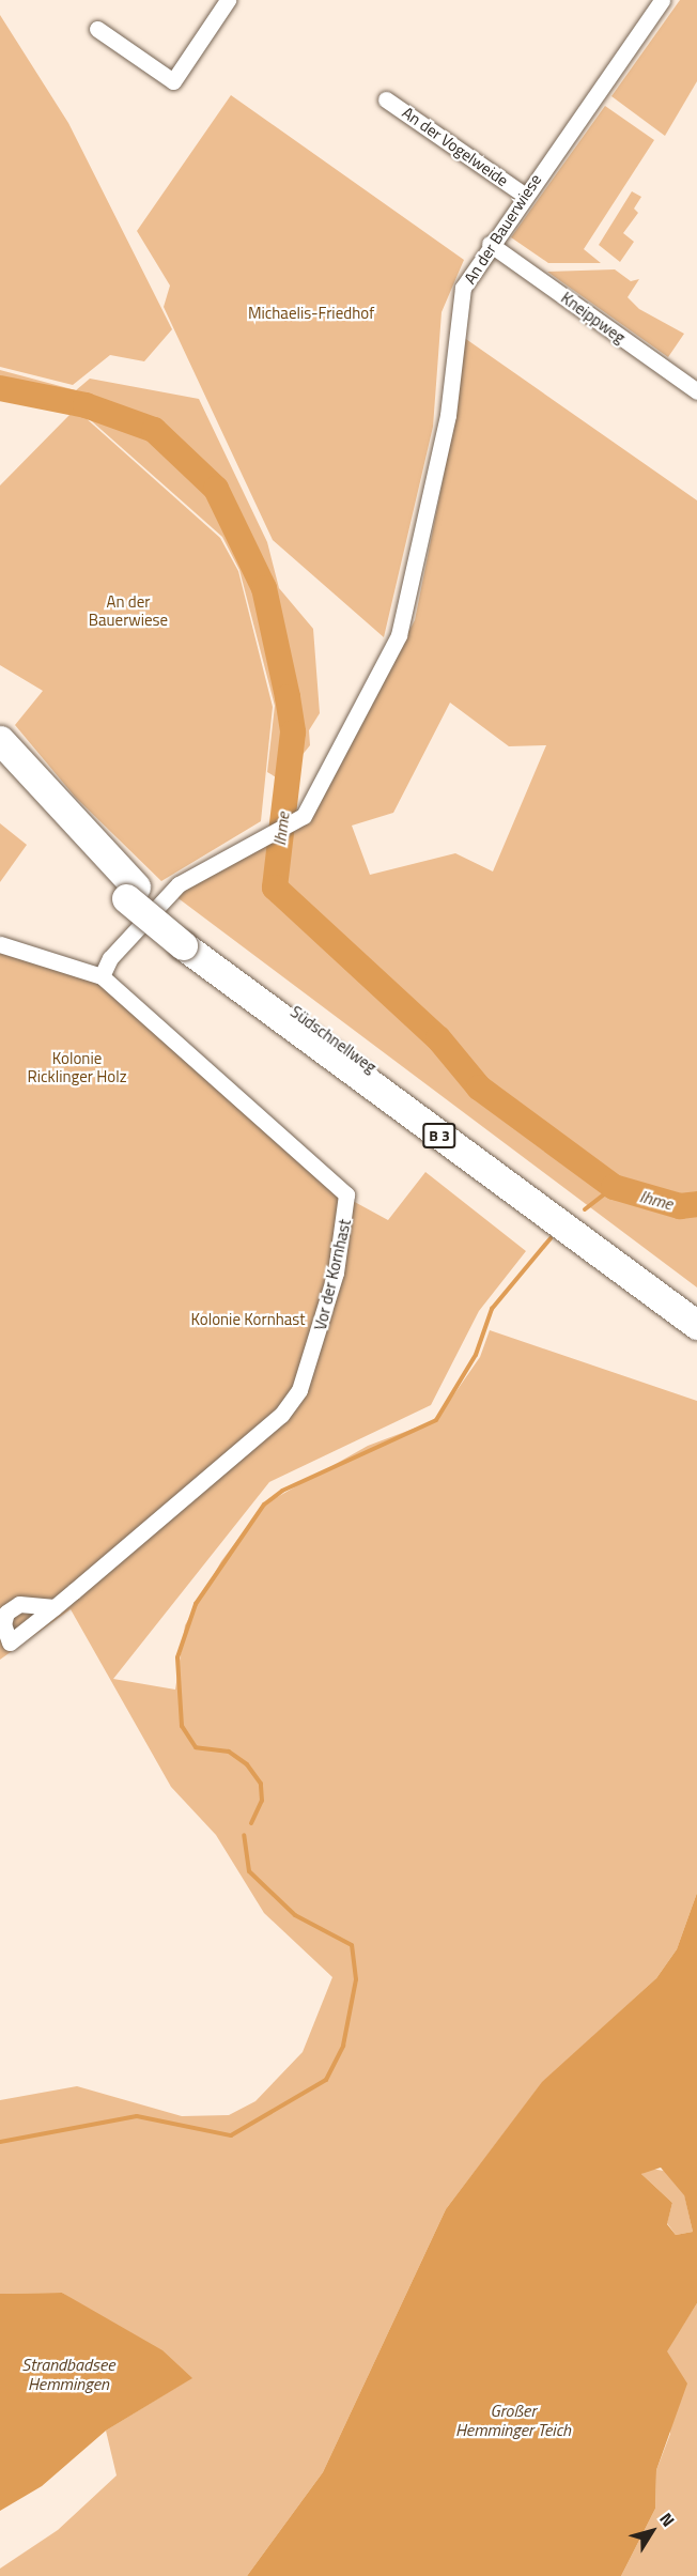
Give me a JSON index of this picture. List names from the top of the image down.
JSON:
{
  "streets": {
    "highway": ["Südschnellweg", "B 3"],
    "street": [
      "An der Vogelweide",
      "An der Bauerwiese",
      "Kneippweg",
      "Vor der Kornhast"
    ]
  },
  "crossings": [
    ["An der Vogelweide", "An der Bauerwiese"],
    ["An der Bauerwiese", "Kneippweg"],
    ["An der Bauerwiese", "Vor der Kornhast"]
  ],
  "water": ["Ihme", "Strandbadsee Hemmingen", "Großer Hemminger Teich"],
  "parks": [
    "Michaelis-Friedhof",
    "An der Bauerwiese",
    "Kolonie Ricklinger Holz",
    "Kolonie Kornhast"
  ],
  "north": "top right"
}
